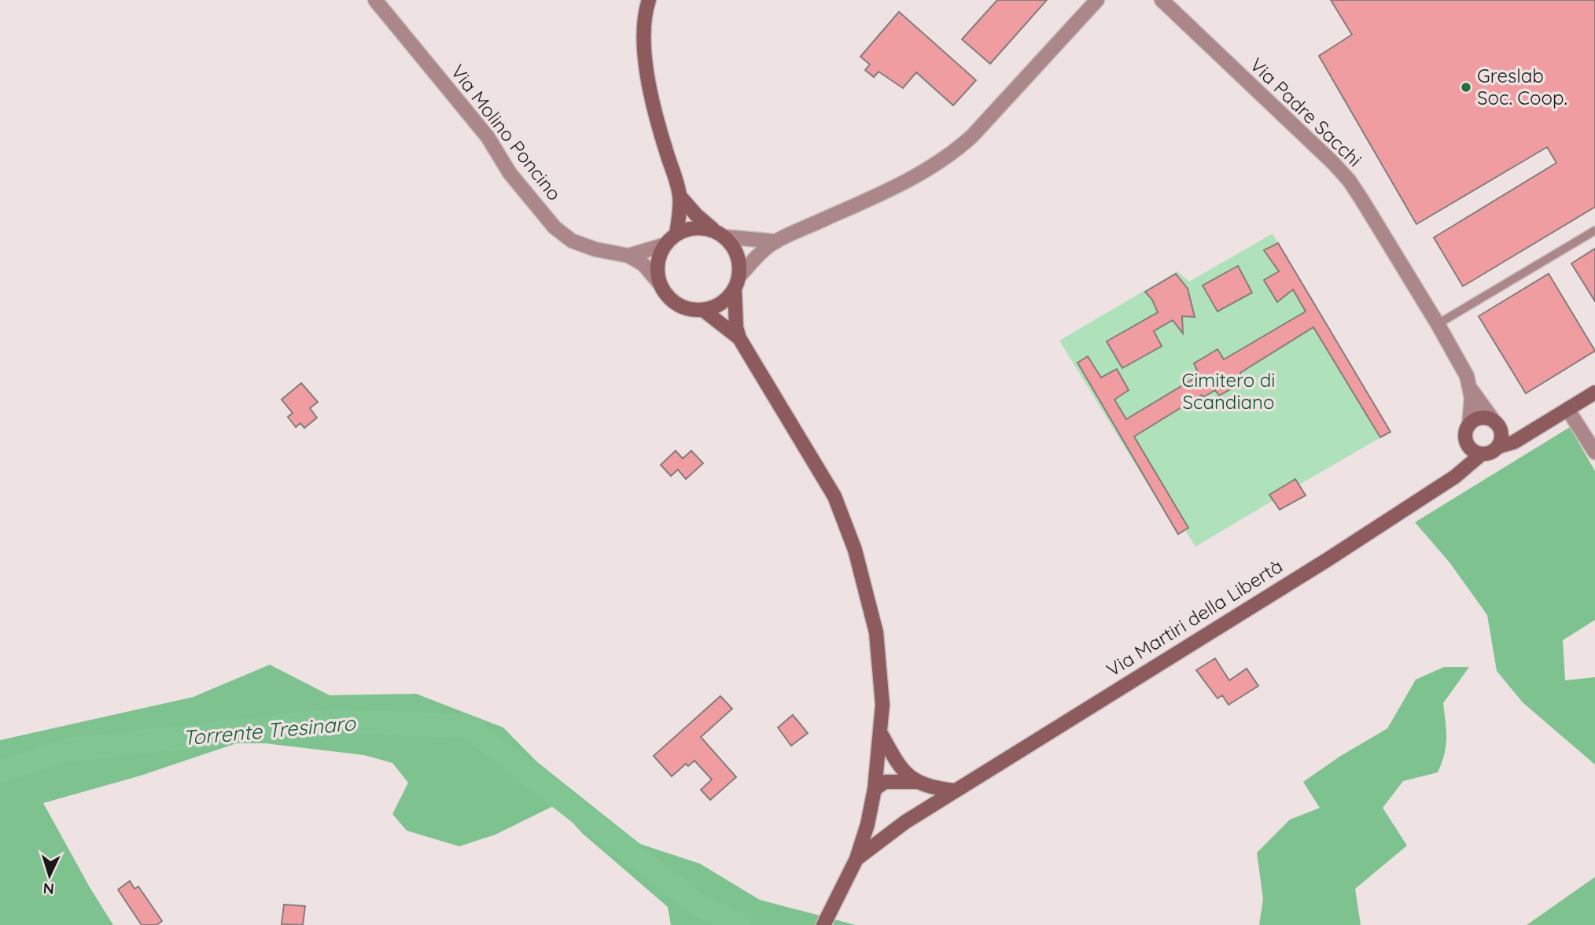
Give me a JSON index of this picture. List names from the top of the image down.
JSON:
{
  "streets": {
    "main road": ["Via Martiri della Libertà"],
    "street": ["Via Padre Sacchi", "Via Molino Poncino"]
  },
  "crossings": [
    ["Via Padre Sacchi", "Via Martiri della Libertà"]
  ],
  "water": ["Torrente Tresinaro"],
  "parks": ["Cimitero di Scandiano"],
  "places": ["Greslab Soc. Coop."],
  "north": "bottom"
}
